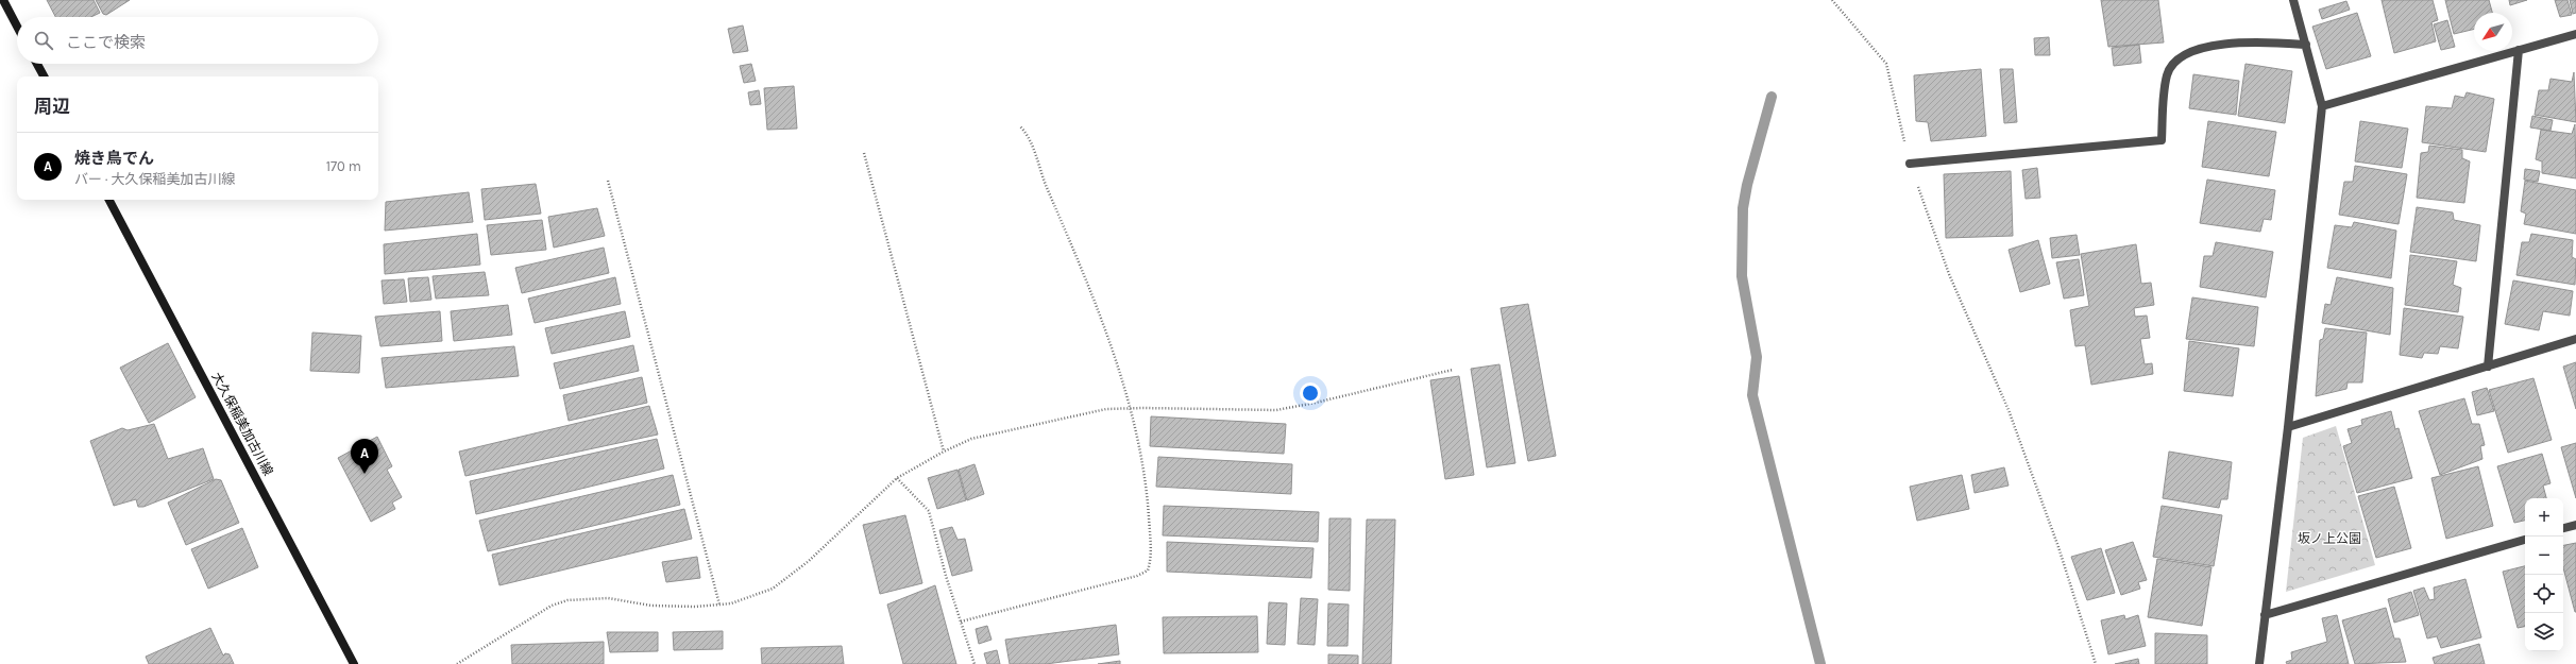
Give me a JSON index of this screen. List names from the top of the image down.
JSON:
{
  "streets": {
    "main road": ["大久保稲美加古川線"]
  },
  "parks": ["坂ノ上公園"],
  "north": "bottom left",
  "page": {
    "search": "ここで検索",
    "heading": "周辺",
    "list": [
      {
        "mark": "A",
        "name": "焼き鳥でん",
        "note": "バー · 大久保稲美加古川線",
        "value": "170 m"
      }
    ],
    "pins": "A",
    "map_buttons": ["+", "−"]
  }
}
